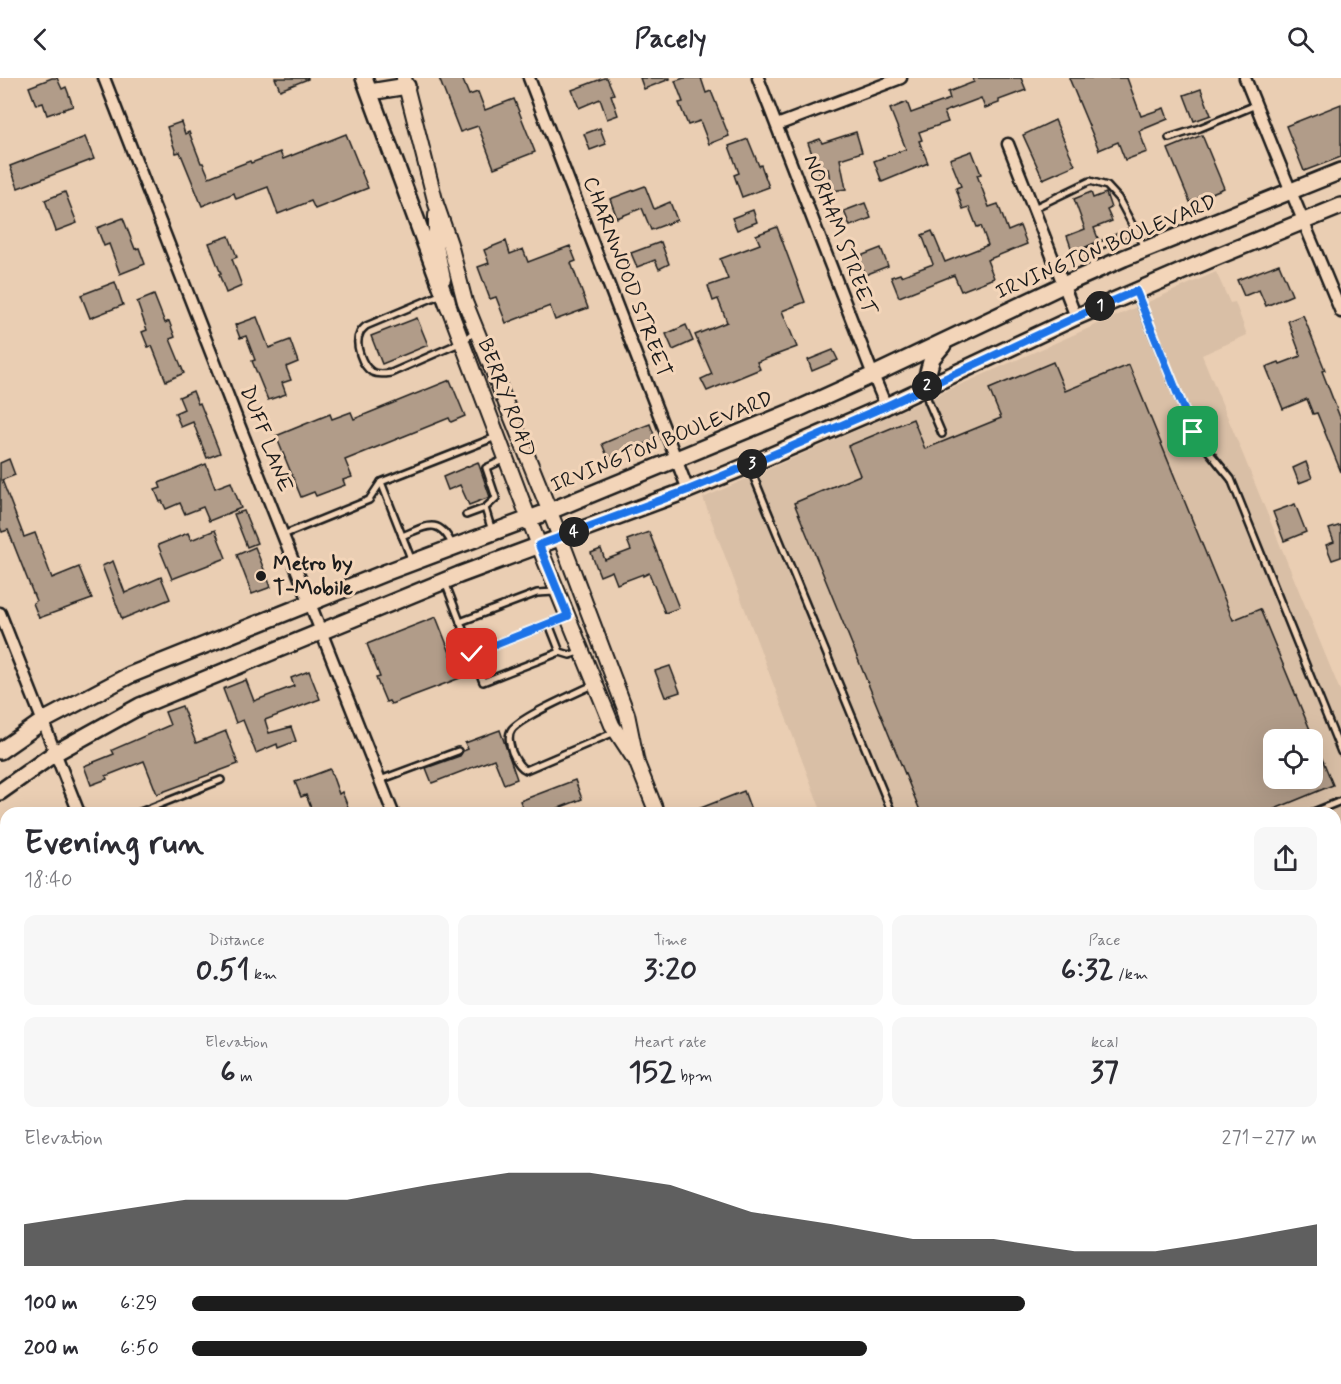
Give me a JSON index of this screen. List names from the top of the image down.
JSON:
{
  "streets": {
    "main road": ["IRVINGTON BOULEVARD"],
    "street": [
      "NORHAM STREET",
      "CHARNWOOD STREET",
      "BERRY ROAD",
      "DUFF LANE"
    ]
  },
  "crossings": [
    ["NORHAM STREET", "IRVINGTON BOULEVARD"],
    ["IRVINGTON BOULEVARD", "CHARNWOOD STREET"],
    ["IRVINGTON BOULEVARD", "BERRY ROAD"],
    ["IRVINGTON BOULEVARD", "DUFF LANE"]
  ],
  "places": ["Metro by T-Mobile"],
  "page": {
    "header": "Pacely",
    "pins": [
      "1",
      "2",
      "3",
      "4"
    ],
    "heading": ["Evening run", "18:40"],
    "stats": [
      ["Distance", "0.51 km"],
      ["Time", "3:20"],
      ["Pace", "6:32 /km"],
      ["Elevation", "6 m"],
      ["Heart rate", "152 bpm"],
      ["kcal", "37"]
    ],
    "chart": ["Elevation", "271–277 m"],
    "list": [
      {
        "name": "100 m",
        "note": "6:29"
      },
      {
        "name": "200 m",
        "note": "6:50"
      }
    ]
  }
}
